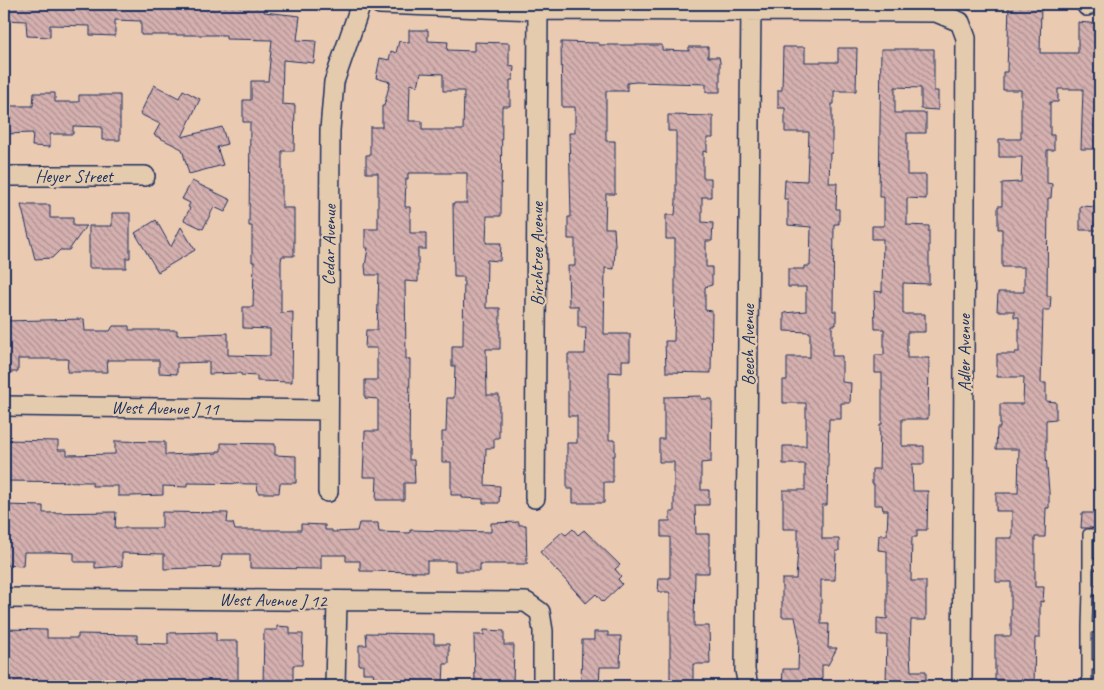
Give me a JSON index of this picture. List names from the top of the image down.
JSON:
{
  "streets": {
    "street": [
      "Heyer Street",
      "Cedar Avenue",
      "Birchtree Avenue",
      "Beech Avenue",
      "Adler Avenue",
      "West Avenue J 11",
      "West Avenue J 12"
    ]
  },
  "crossings": [
    ["Cedar Avenue", "West Avenue J 11"],
    ["Beech Avenue", "Adler Avenue"]
  ]
}
